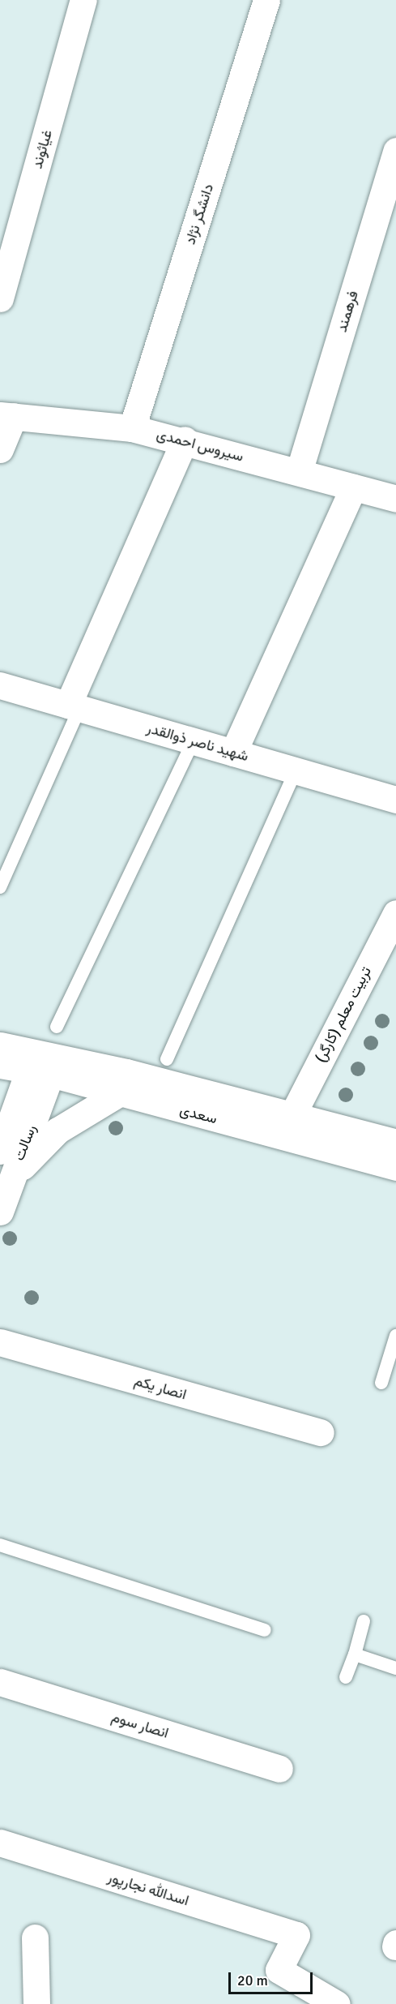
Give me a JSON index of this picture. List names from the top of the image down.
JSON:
{
  "streets": {
    "street": [
      "غیاثوند",
      "دانشگر نژاد",
      "فرهمند",
      "سیروس احمدی",
      "شهید ناصر ذوالقدر",
      "تربیت معلم (کارگر)",
      "سعدی",
      "رسالت",
      "انصار یکم",
      "انصار سوم",
      "اسدالله نجارپور"
    ]
  },
  "crossings": [
    ["دانشگر نژاد", "سیروس احمدی"],
    ["فرهمند", "سیروس احمدی"],
    ["تربیت معلم (کارگر)", "سعدی"],
    ["سعدی", "رسالت"]
  ],
  "scale_bar": "20 m"
}
